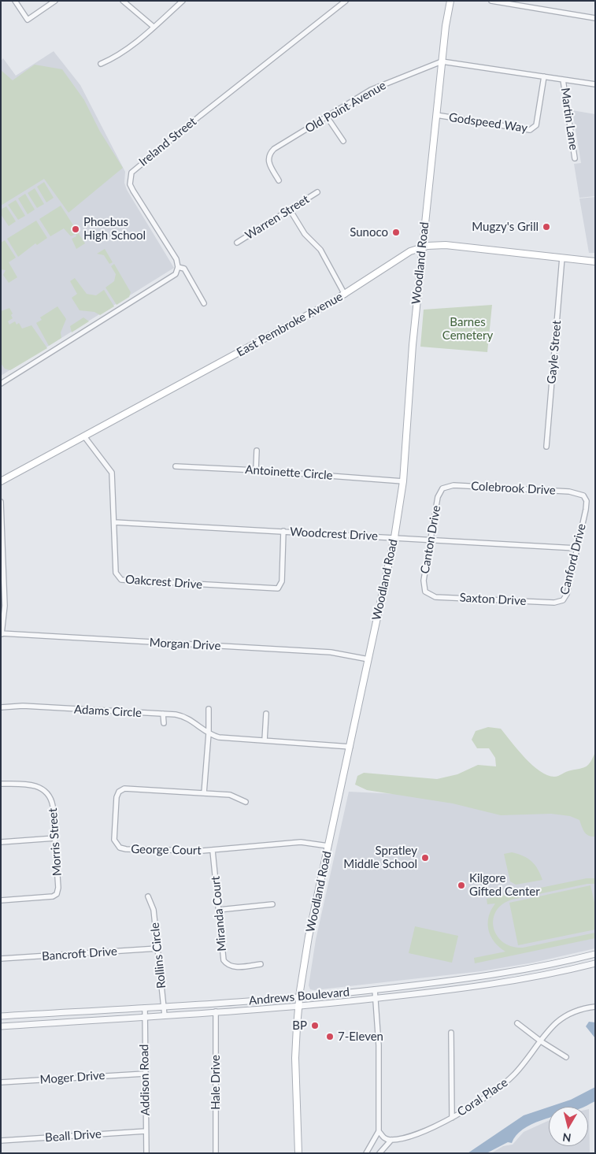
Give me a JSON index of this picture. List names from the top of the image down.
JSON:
{
  "streets": {
    "main road": ["Woodland Road", "East Pembroke Avenue"],
    "street": [
      "Old Point Avenue",
      "Martin Lane",
      "Godspeed Way",
      "Ireland Street",
      "Warren Street",
      "Gayle Street",
      "Antoinette Circle",
      "Colebrook Drive",
      "Woodcrest Drive",
      "Canton Drive",
      "Canford Drive",
      "Oakcrest Drive",
      "Saxton Drive",
      "Morgan Drive",
      "Adams Circle",
      "Morris Street",
      "George Court",
      "Miranda Court",
      "Bancroft Drive",
      "Rollins Circle",
      "Andrews Boulevard",
      "Moger Drive",
      "Addison Road",
      "Hale Drive",
      "Coral Place",
      "Beall Drive"
    ]
  },
  "crossings": [
    ["Old Point Avenue", "Woodland Road"],
    ["Godspeed Way", "Woodland Road"],
    ["Woodland Road", "East Pembroke Avenue"],
    ["Woodland Road", "Antoinette Circle"],
    ["Woodland Road", "Woodcrest Drive"],
    ["Woodland Road", "Morgan Drive"],
    ["Woodland Road", "Adams Circle"],
    ["Woodland Road", "George Court"],
    ["Woodland Road", "Andrews Boulevard"],
    ["East Pembroke Avenue", "Gayle Street"],
    ["East Pembroke Avenue", "Oakcrest Drive"],
    ["Colebrook Drive", "Canton Drive"],
    ["Colebrook Drive", "Canford Drive"],
    ["Woodcrest Drive", "Canton Drive"],
    ["Woodcrest Drive", "Canford Drive"],
    ["Woodcrest Drive", "Oakcrest Drive"],
    ["Canton Drive", "Saxton Drive"],
    ["Canford Drive", "Saxton Drive"],
    ["George Court", "Miranda Court"],
    ["Bancroft Drive", "Rollins Circle"],
    ["Rollins Circle", "Andrews Boulevard"],
    ["Andrews Boulevard", "Addison Road"],
    ["Andrews Boulevard", "Hale Drive"],
    ["Moger Drive", "Addison Road"],
    ["Addison Road", "Beall Drive"]
  ],
  "parks": ["Barnes Cemetery"],
  "places": [
    "Mugzy's Grill",
    "Phoebus High School",
    "Sunoco",
    "Spratley Middle School",
    "Kilgore Gifted Center",
    "BP",
    "7-Eleven"
  ],
  "north": "bottom"
}
